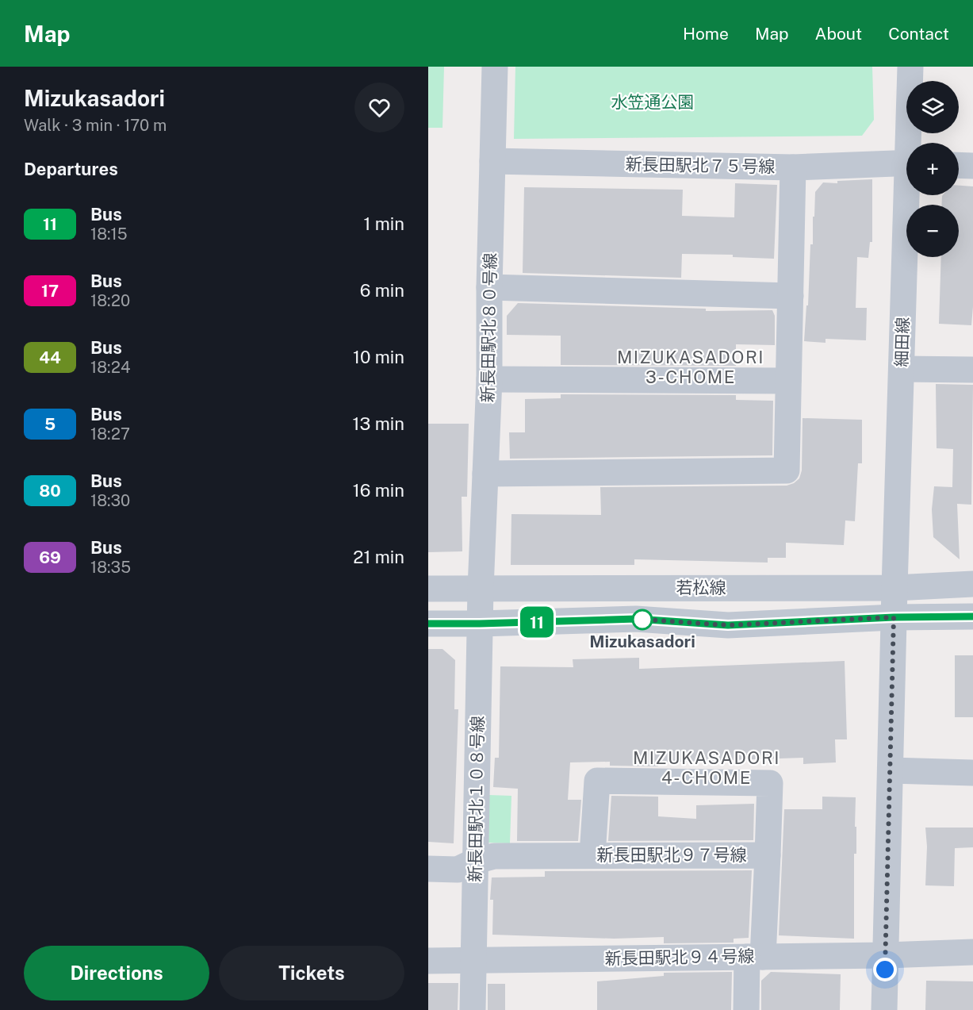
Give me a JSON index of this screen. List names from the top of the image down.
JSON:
{
  "streets": {
    "street": [
      "新長田駅北７５号線",
      "新長田駅北８０号線",
      "細田線",
      "若松線",
      "新長田駅北１０８号線",
      "新長田駅北９７号線",
      "新長田駅北９４号線"
    ]
  },
  "crossings": [
    ["新長田駅北７５号線", "新長田駅北８０号線"],
    ["新長田駅北８０号線", "若松線"],
    ["新長田駅北８０号線", "新長田駅北１０８号線"],
    ["細田線", "若松線"],
    ["細田線", "新長田駅北９４号線"],
    ["若松線", "新長田駅北１０８号線"],
    ["新長田駅北１０８号線", "新長田駅北９７号線"],
    ["新長田駅北１０８号線", "新長田駅北９４号線"],
    ["新長田駅北９７号線", "新長田駅北９４号線"]
  ],
  "districts": ["MIZUKASADORI 3-CHOME", "MIZUKASADORI 4-CHOME"],
  "parks": ["水笠通公園"],
  "places": ["Mizukasadori"],
  "lines": ["bus line 11"],
  "page": {
    "header": "Map",
    "nav": [
      "Home",
      "Map",
      "About",
      "Contact"
    ],
    "heading": [
      ["Mizukasadori", "Walk · 3 min · 170 m"],
      "Departures"
    ],
    "on_map": "11",
    "map_buttons": ["+", "−"],
    "list": [
      {
        "mark": "11",
        "name": "Bus",
        "note": "18:15",
        "value": "1 min"
      },
      {
        "mark": "17",
        "name": "Bus",
        "note": "18:20",
        "value": "6 min"
      },
      {
        "mark": "44",
        "name": "Bus",
        "note": "18:24",
        "value": "10 min"
      },
      {
        "mark": "5",
        "name": "Bus",
        "note": "18:27",
        "value": "13 min"
      },
      {
        "mark": "80",
        "name": "Bus",
        "note": "18:30",
        "value": "16 min"
      },
      {
        "mark": "69",
        "name": "Bus",
        "note": "18:35",
        "value": "21 min"
      }
    ],
    "buttons": ["Directions", "Tickets"]
  }
}
